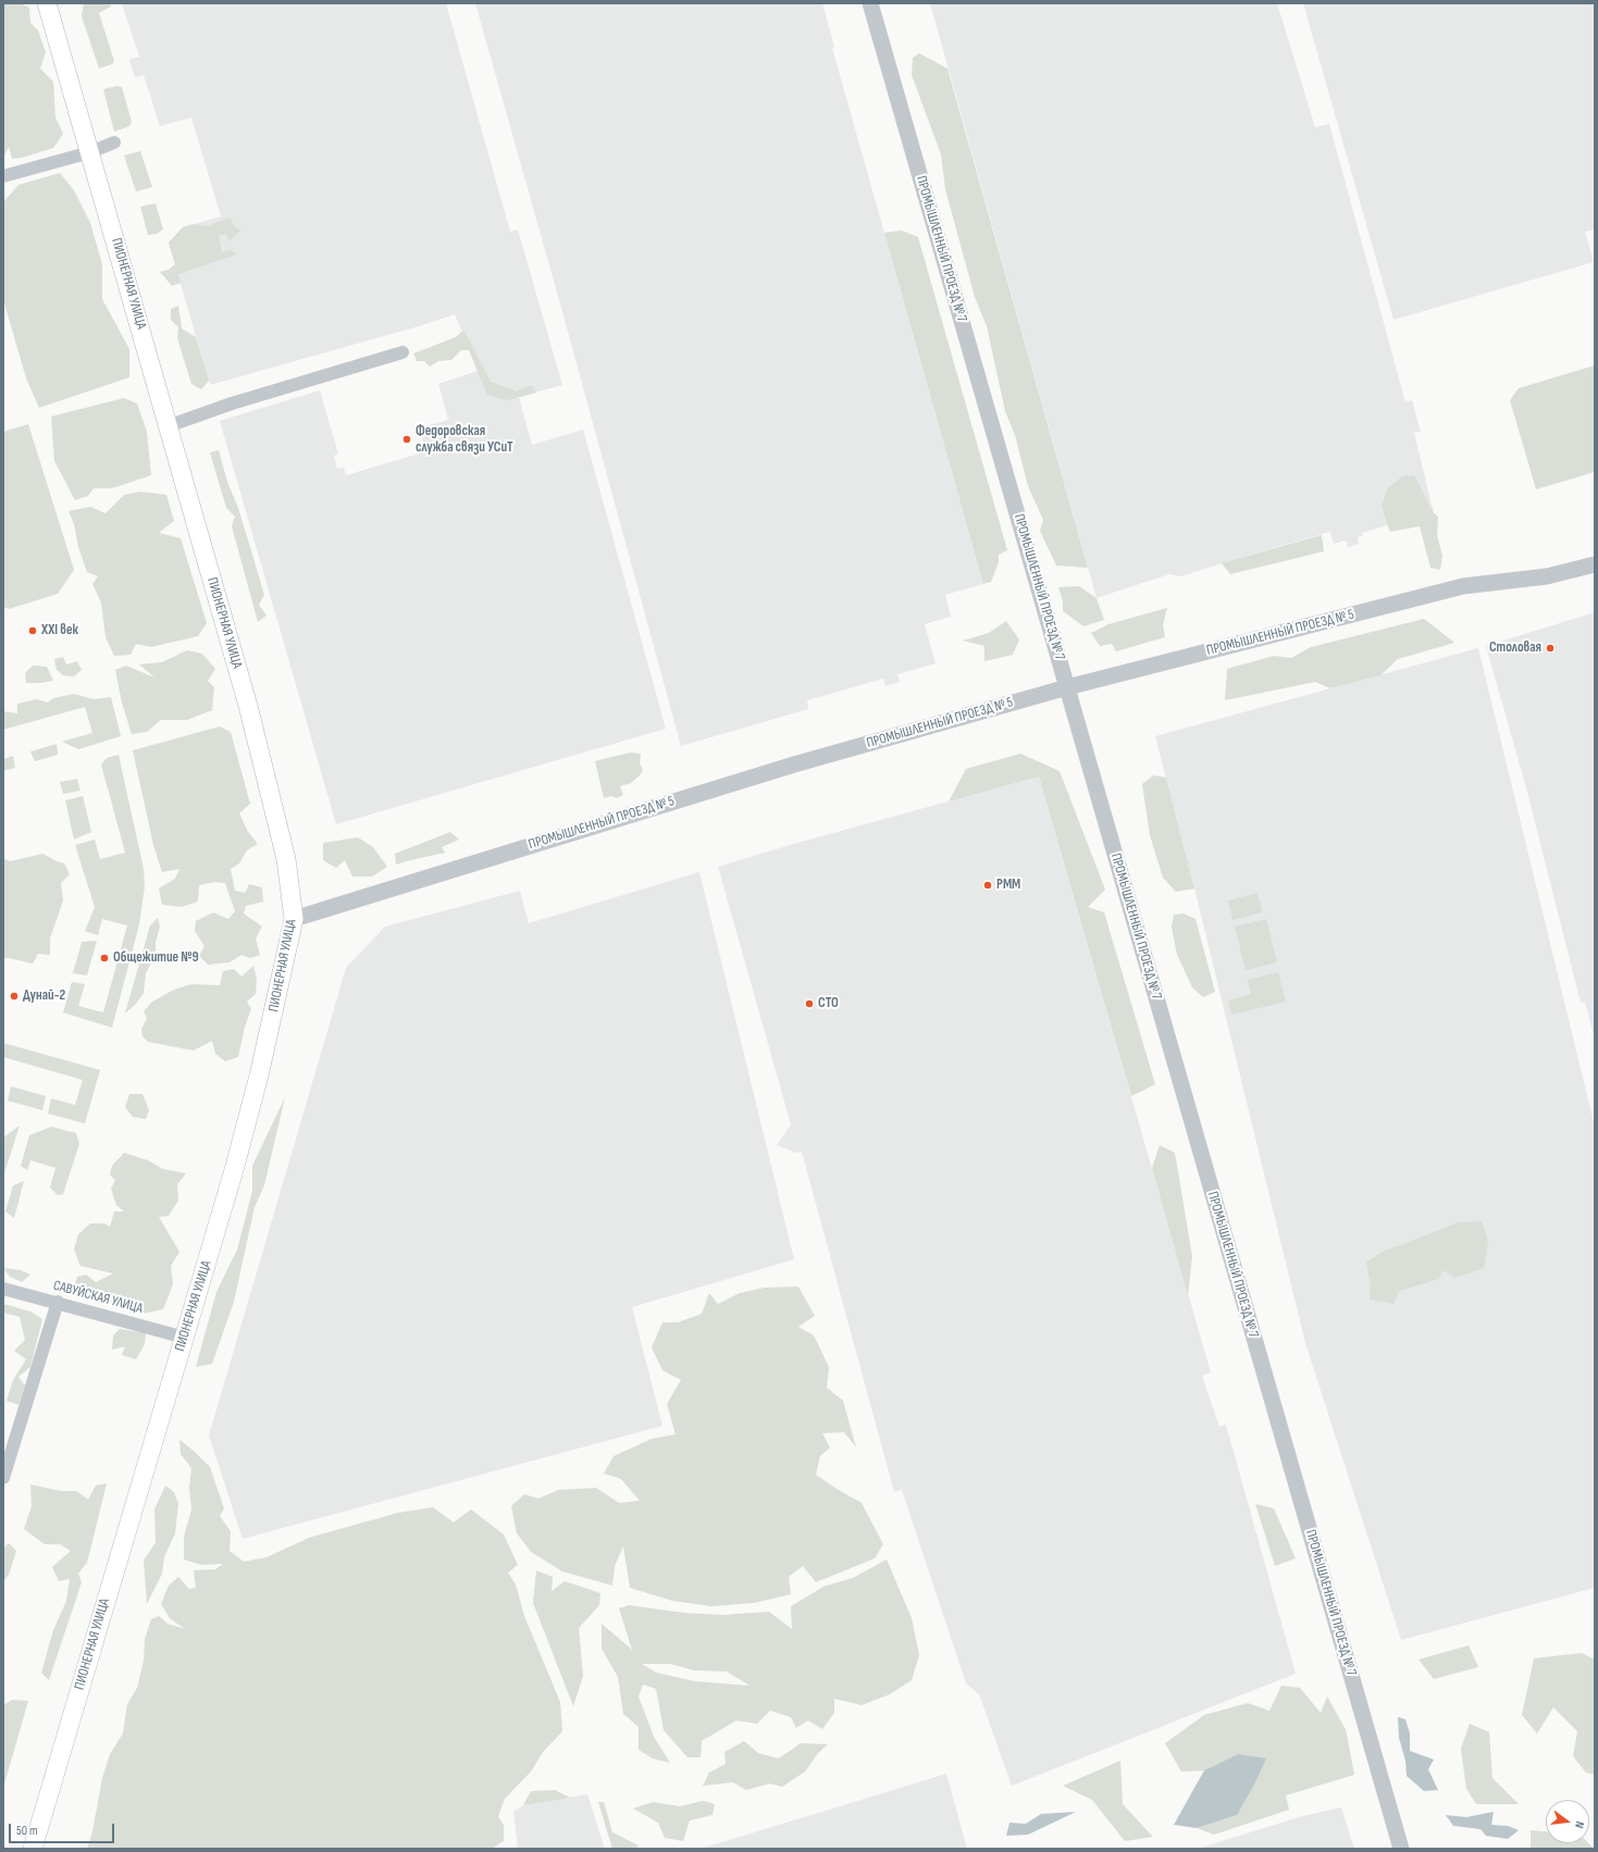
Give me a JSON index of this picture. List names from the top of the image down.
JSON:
{
  "streets": {
    "main road": ["ПИОНЕРНАЯ УЛИЦА"],
    "street": ["ПРОМЫШЛЕННЫЙ ПРОЕЗД № 7", "ПРОМЫШЛЕННЫЙ ПРОЕЗД № 5", "САВУЙСКАЯ УЛИЦА"]
  },
  "crossings": [
    ["ПРОМЫШЛЕННЫЙ ПРОЕЗД № 7", "ПРОМЫШЛЕННЫЙ ПРОЕЗД № 5"],
    ["ПИОНЕРНАЯ УЛИЦА", "ПРОМЫШЛЕННЫЙ ПРОЕЗД № 5"],
    ["ПИОНЕРНАЯ УЛИЦА", "САВУЙСКАЯ УЛИЦА"]
  ],
  "places": [
    "Федоровская служба связи УСиТ",
    "XXI век",
    "Столовая",
    "РММ",
    "Общежитие №9",
    "Дунай-2",
    "СТО"
  ],
  "scale_bar": "50 m",
  "north": "right"
}
